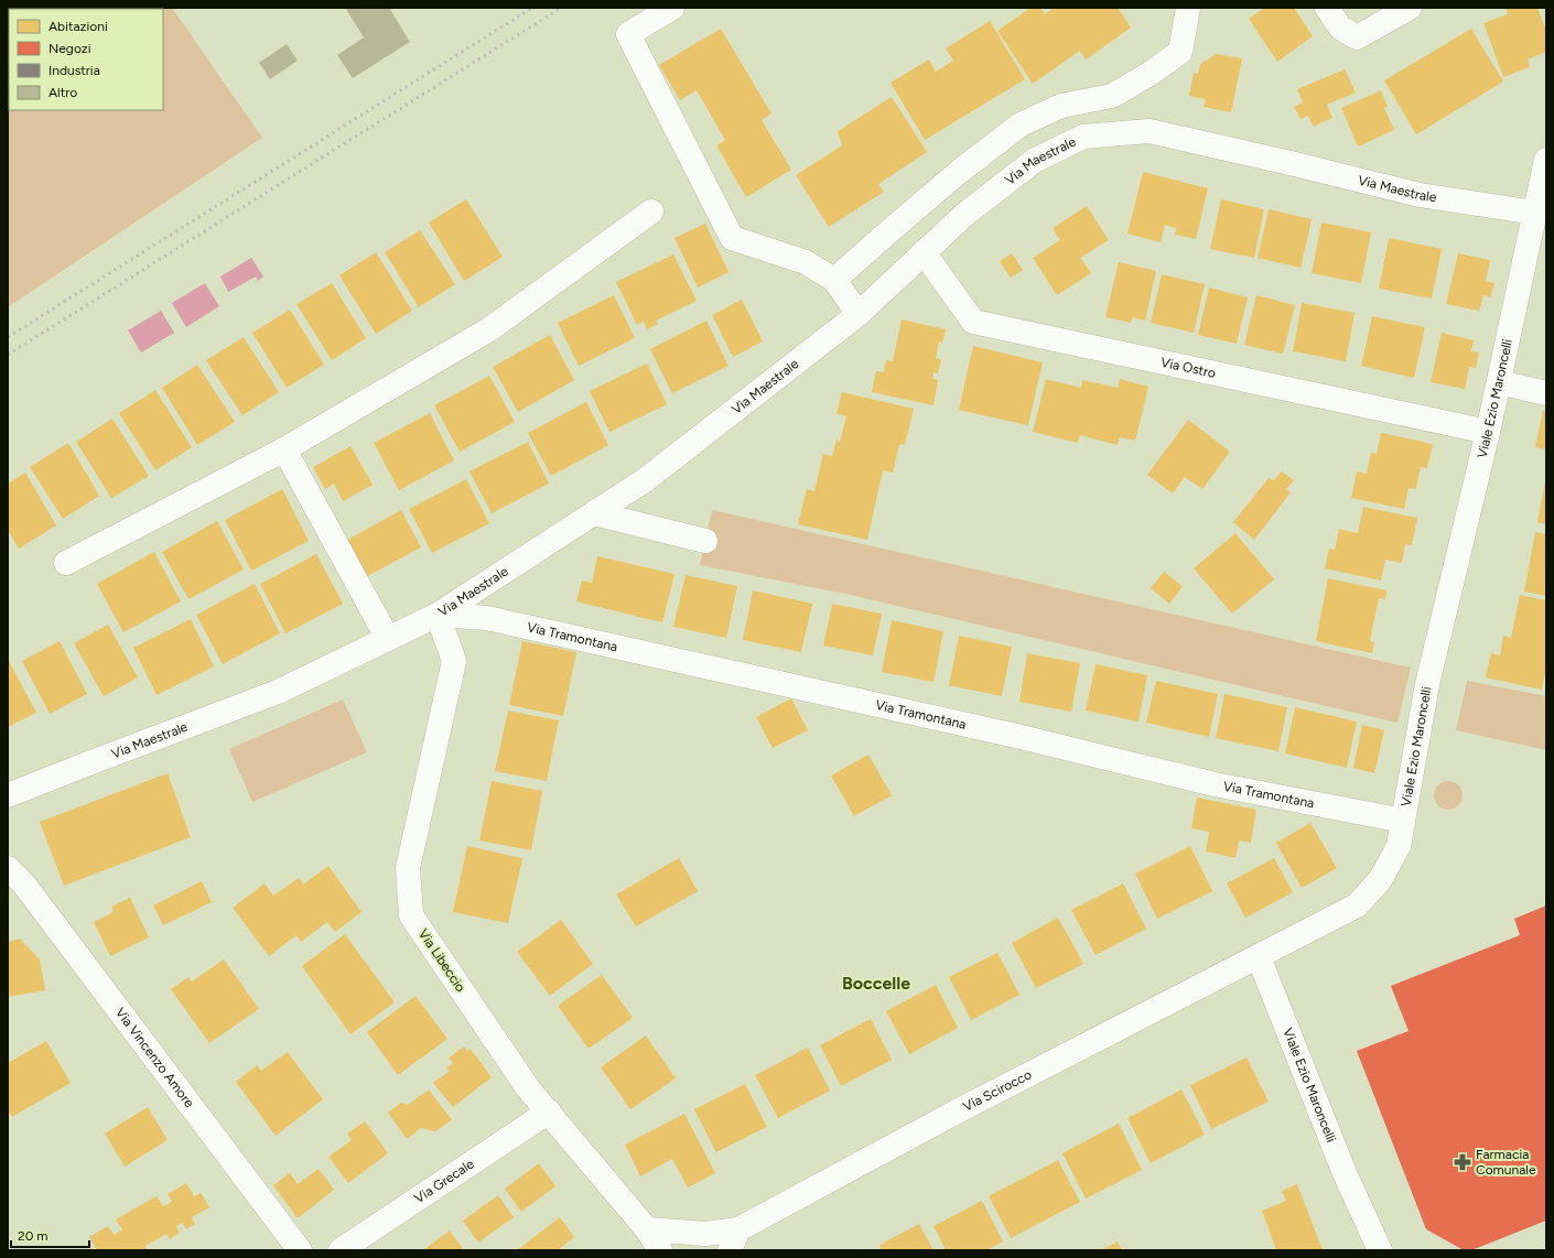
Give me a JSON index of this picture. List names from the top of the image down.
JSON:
{
  "streets": {
    "street": [
      "Via Maestrale",
      "Via Ostro",
      "Viale Ezio Maroncelli",
      "Via Tramontana",
      "Via Libeccio",
      "Via Vincenzo Amore",
      "Via Scirocco",
      "Via Grecale"
    ]
  },
  "crossings": [
    ["Via Maestrale", "Via Ostro"],
    ["Via Maestrale", "Viale Ezio Maroncelli"],
    ["Via Maestrale", "Via Tramontana"],
    ["Via Maestrale", "Via Libeccio"],
    ["Via Ostro", "Viale Ezio Maroncelli"],
    ["Viale Ezio Maroncelli", "Via Tramontana"],
    ["Viale Ezio Maroncelli", "Via Scirocco"],
    ["Via Tramontana", "Via Libeccio"],
    ["Via Libeccio", "Via Scirocco"],
    ["Via Libeccio", "Via Grecale"]
  ],
  "districts": ["Boccelle"],
  "places": {
    "pharmacy": ["Farmacia Comunale"]
  },
  "legend": [
    "Abitazioni",
    "Negozi",
    "Industria",
    "Altro"
  ],
  "scale_bar": "20 m"
}
